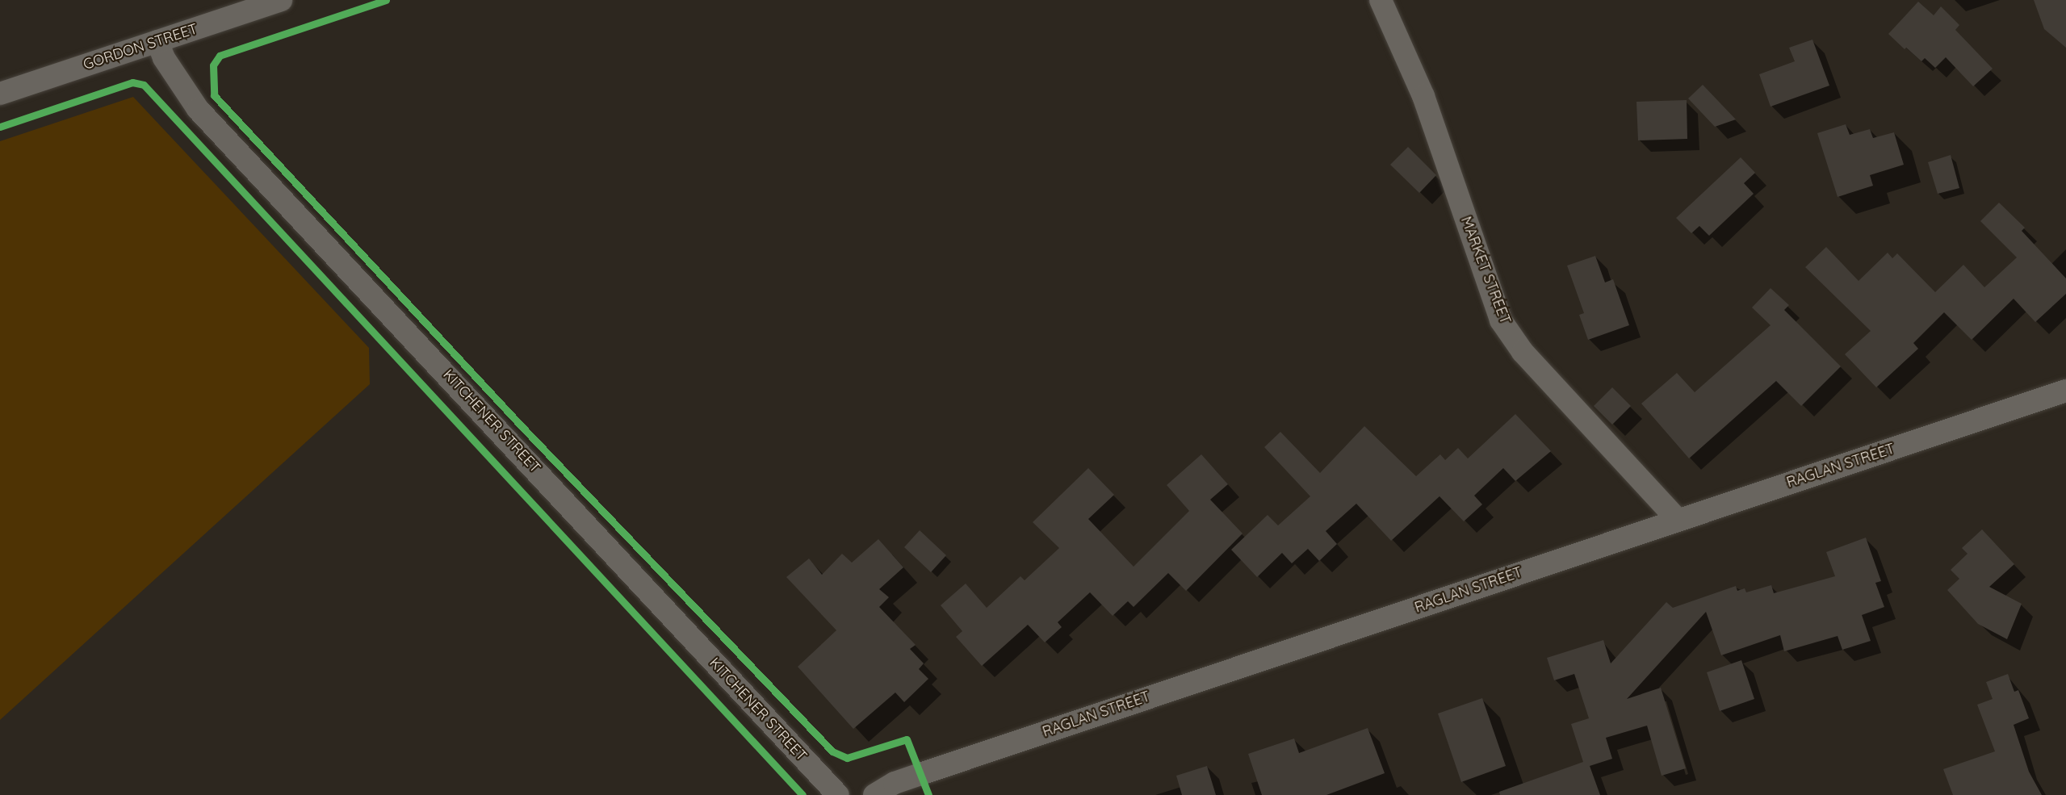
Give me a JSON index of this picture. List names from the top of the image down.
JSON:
{
  "streets": {
    "street": [
      "GORDON STREET",
      "MARKET STREET",
      "KITCHENER STREET",
      "RAGLAN STREET"
    ]
  },
  "crossings": [
    ["GORDON STREET", "KITCHENER STREET"],
    ["MARKET STREET", "RAGLAN STREET"]
  ]
}
